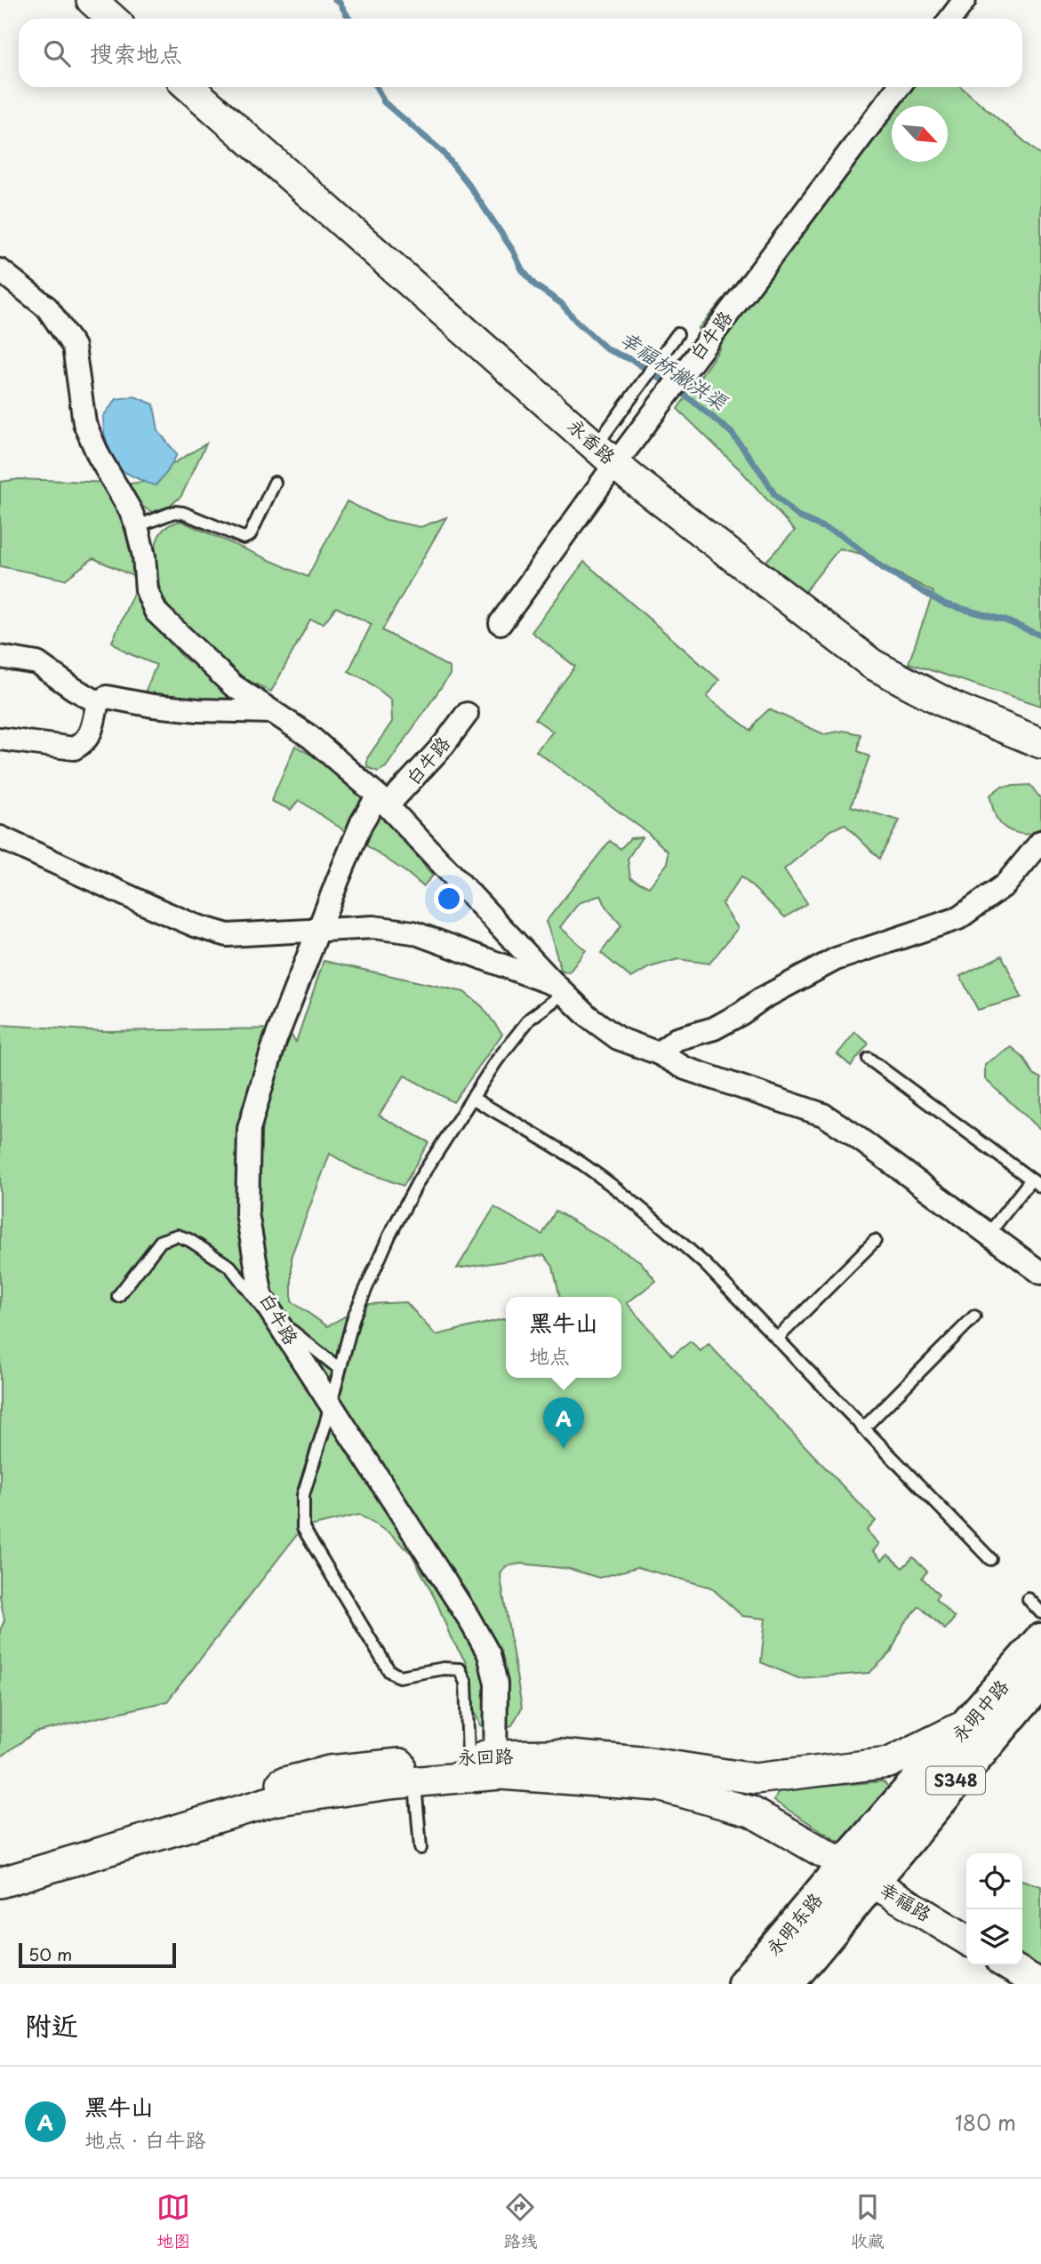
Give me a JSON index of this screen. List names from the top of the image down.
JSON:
{
  "streets": {
    "main road": [
      "永香路",
      "永明中路",
      "永回路",
      "S348",
      "幸福路",
      "永明东路"
    ],
    "street": ["白牛路"]
  },
  "crossings": [
    ["白牛路", "永香路"],
    ["白牛路", "永回路"],
    ["永明中路", "永回路"],
    ["永明中路", "幸福路"],
    ["永明中路", "永明东路"],
    ["永回路", "幸福路"],
    ["永回路", "永明东路"],
    ["幸福路", "永明东路"]
  ],
  "water": ["幸福桥撇洪渠"],
  "scale_bar": "50 m",
  "north": "bottom right",
  "page": {
    "search": "搜索地点",
    "popup": ["黑牛山", "地点"],
    "pins": "A",
    "scale": "50 m",
    "heading": "附近",
    "list": [
      {
        "mark": "A",
        "name": "黑牛山",
        "note": "地点 · 白牛路",
        "value": "180 m"
      }
    ],
    "nav": ["地图", "路线", "收藏"]
  }
}
